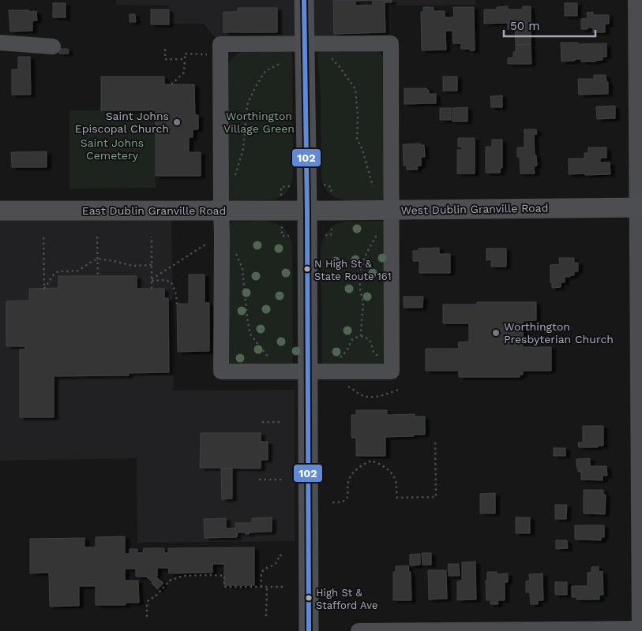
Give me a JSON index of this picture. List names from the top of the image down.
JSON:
{
  "streets": {
    "main road": ["West Dublin Granville Road", "East Dublin Granville Road"]
  },
  "crossings": [
    ["West Dublin Granville Road", "East Dublin Granville Road"]
  ],
  "parks": ["Worthington Village Green", "Saint Johns Cemetery"],
  "places": [
    "Saint Johns Episcopal Church",
    "N High St & State Route 161",
    "Worthington Presbyterian Church",
    "High St & Stafford Ave"
  ],
  "lines": ["transit line 102"],
  "scale_bar": "50 m"
}
